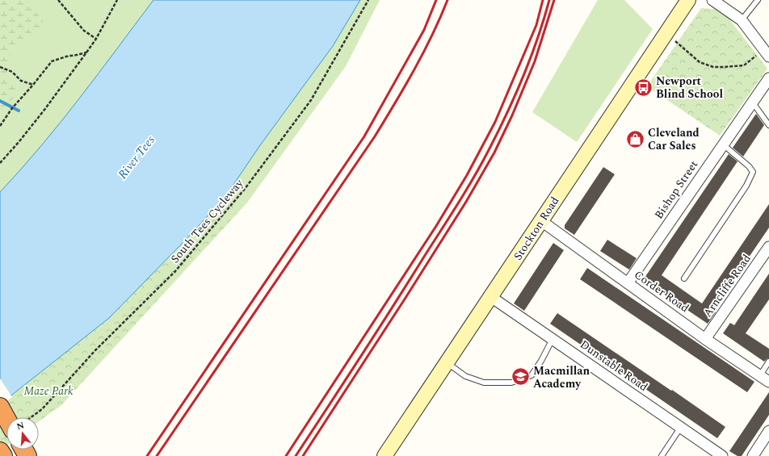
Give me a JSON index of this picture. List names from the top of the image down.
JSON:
{
  "streets": {
    "main road": ["Stockton Road"],
    "street": [
      "Bishop Street",
      "Arncliffe Road",
      "Corder Road",
      "Dunstable Road"
    ],
    "path": ["South Tees Cycleway"]
  },
  "crossings": [
    ["Bishop Street", "Corder Road"],
    ["Stockton Road", "Corder Road"],
    ["Stockton Road", "Dunstable Road"],
    ["Arncliffe Road", "Corder Road"]
  ],
  "water": ["River Tees"],
  "parks": ["Maze Park"],
  "places": {
    "bus stop": ["Newport Blind School"],
    "shop": ["Cleveland Car Sales"],
    "school or university": ["Macmillan Academy"]
  },
  "north": "top"
}
